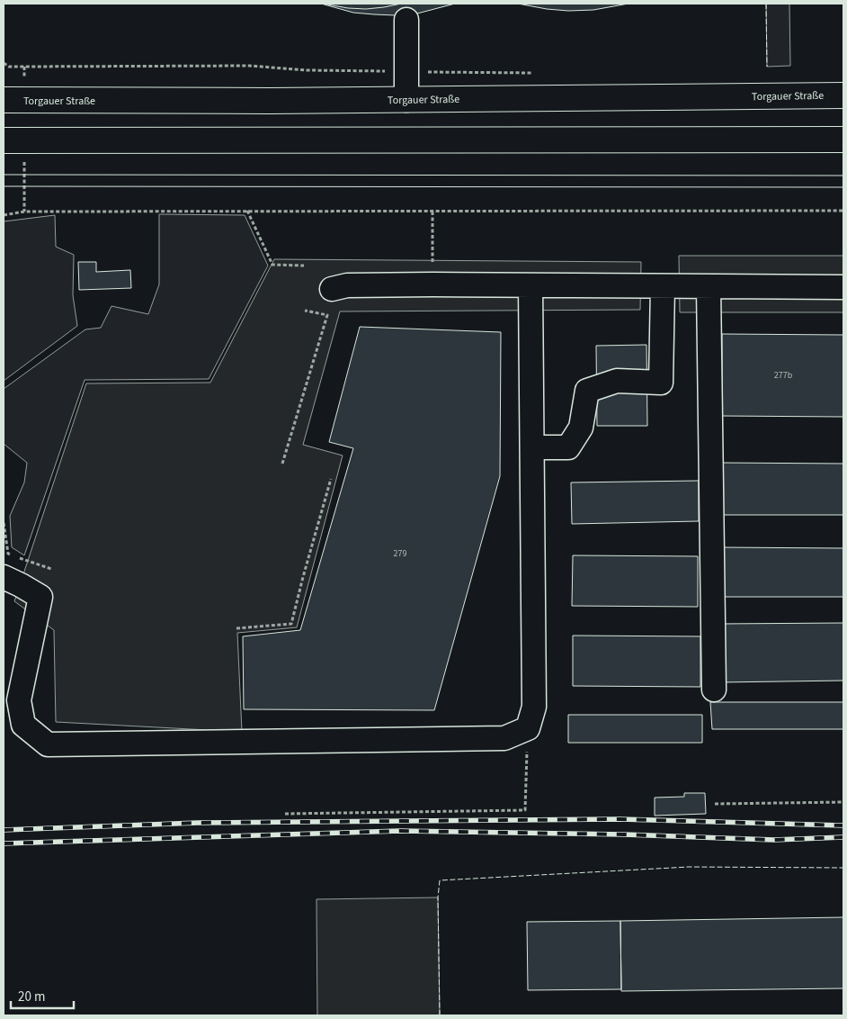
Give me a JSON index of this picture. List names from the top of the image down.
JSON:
{
  "streets": {
    "main road": ["Torgauer Straße"]
  },
  "house_numbers": ["277b", "279"],
  "scale_bar": "20 m"
}
